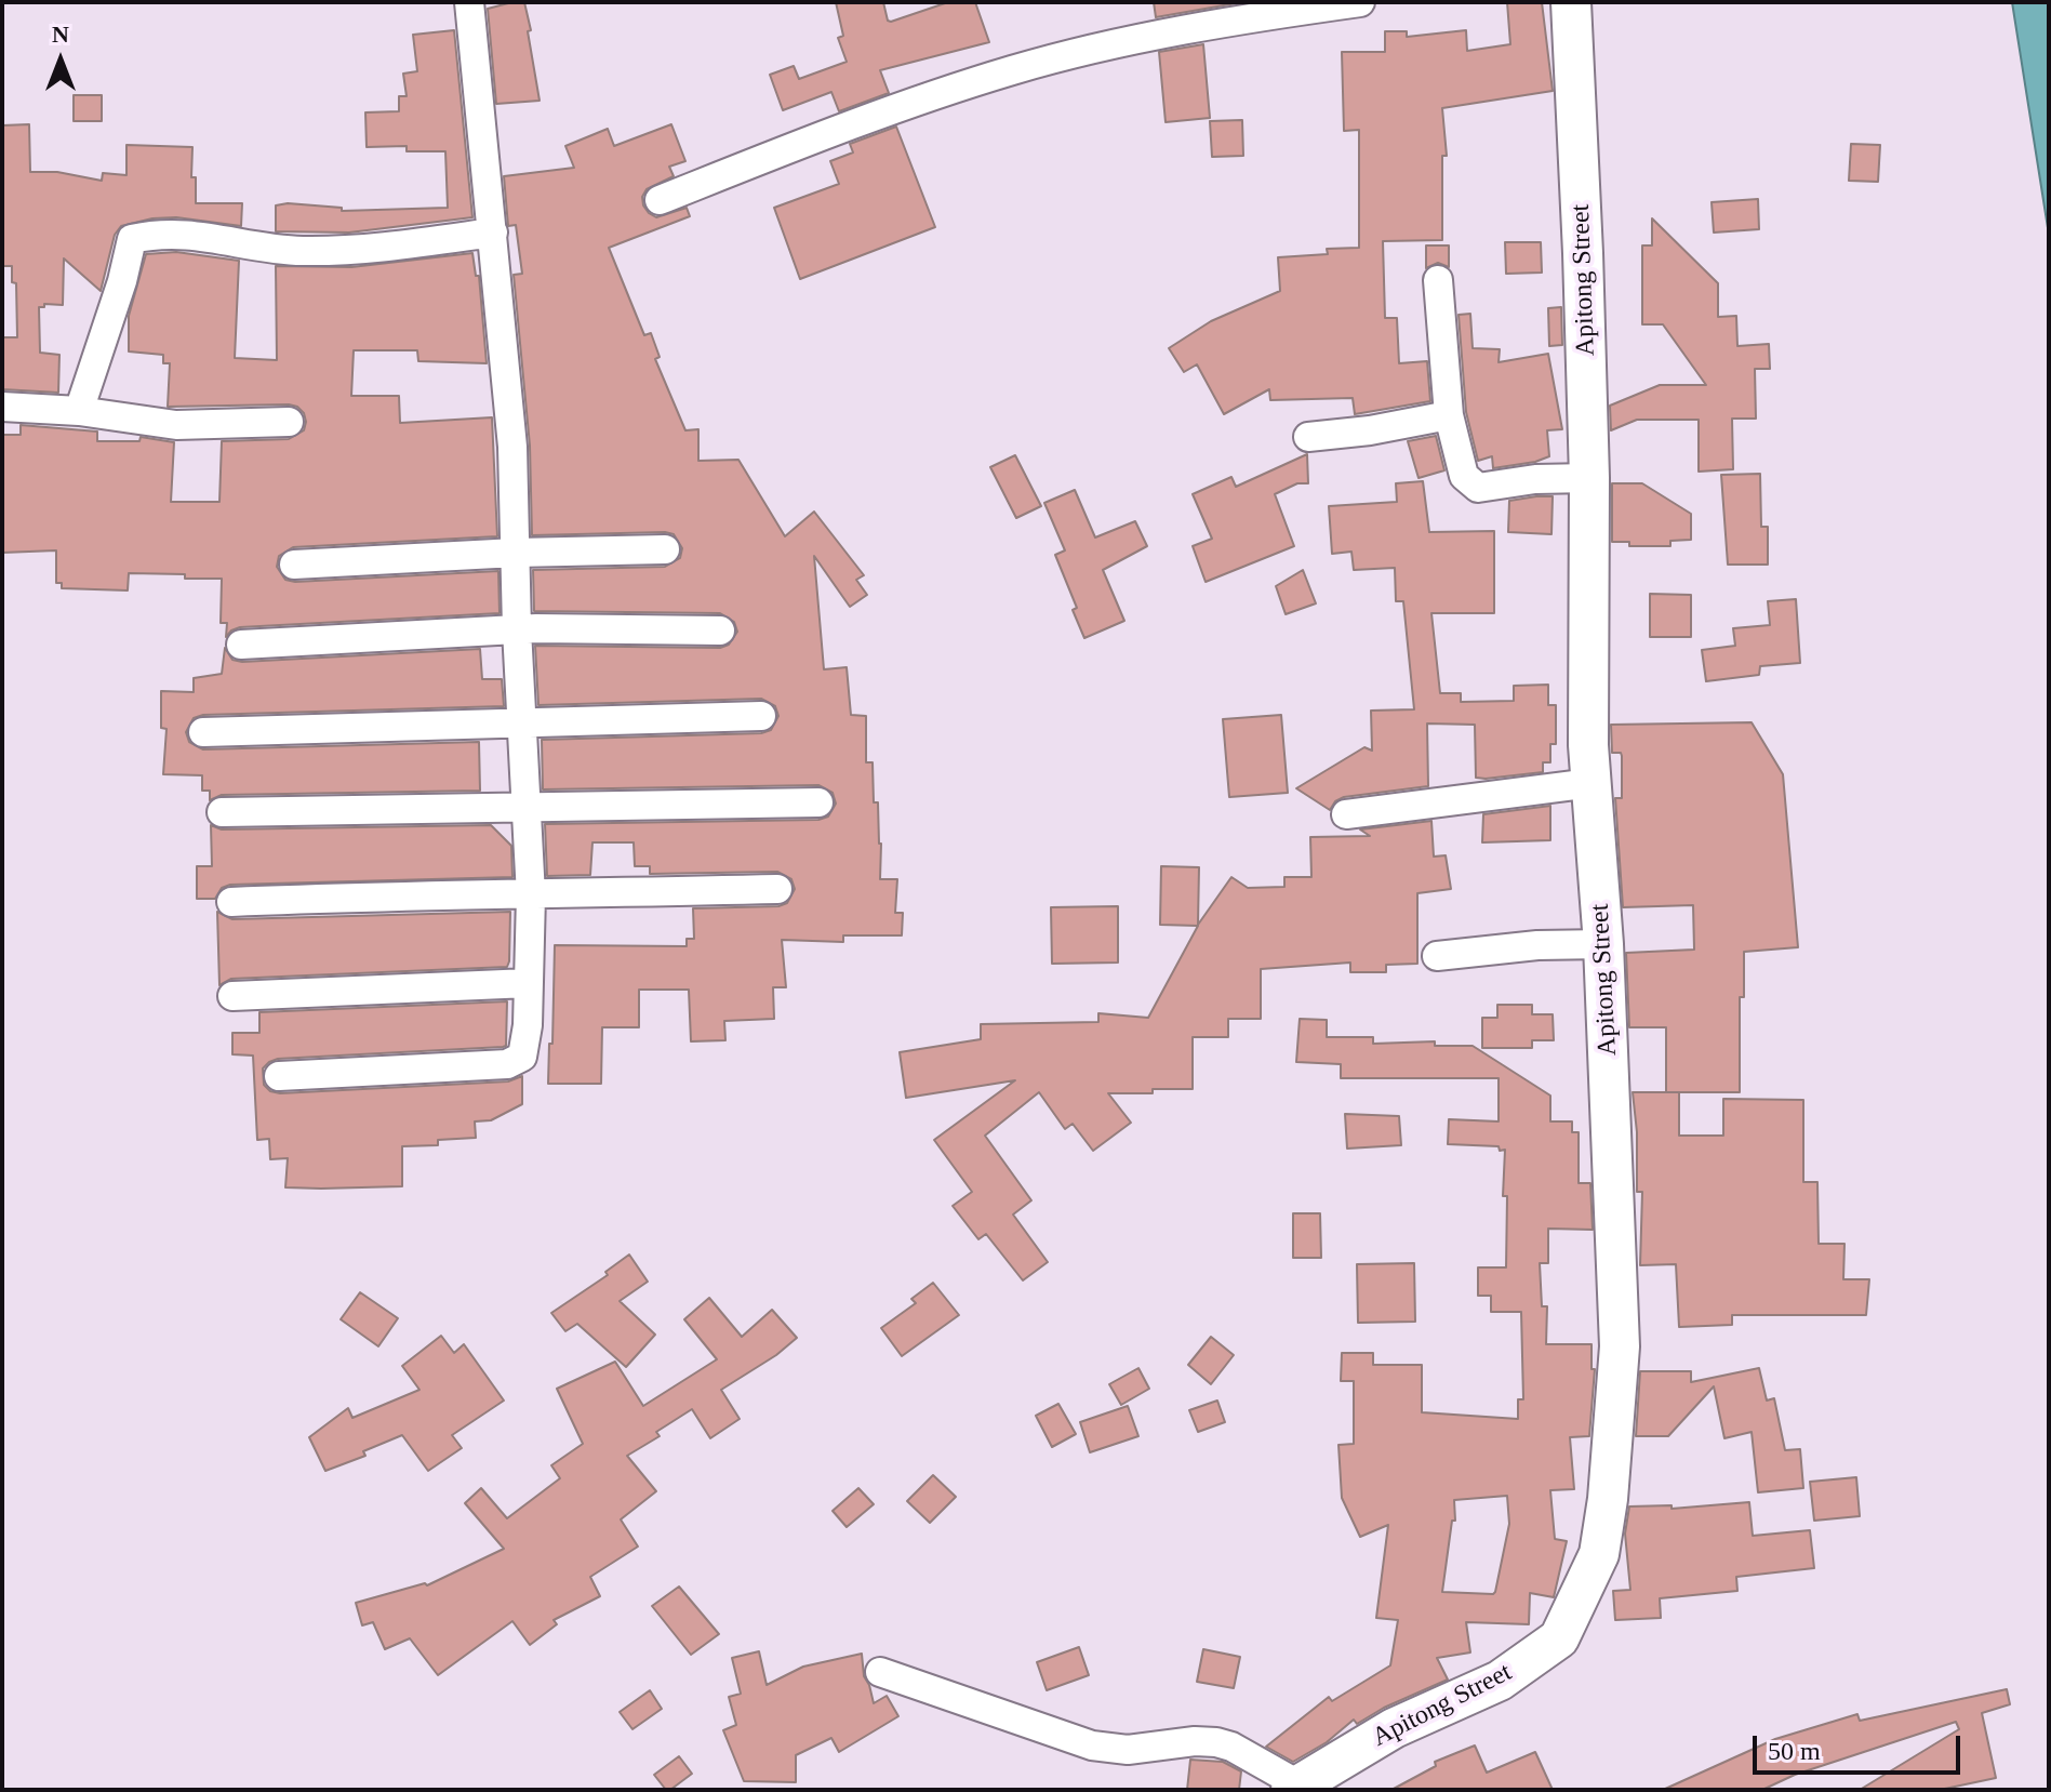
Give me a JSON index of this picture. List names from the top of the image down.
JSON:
{
  "streets": {
    "street": ["Apitong Street"]
  },
  "scale_bar": "50 m",
  "north": "top"
}
